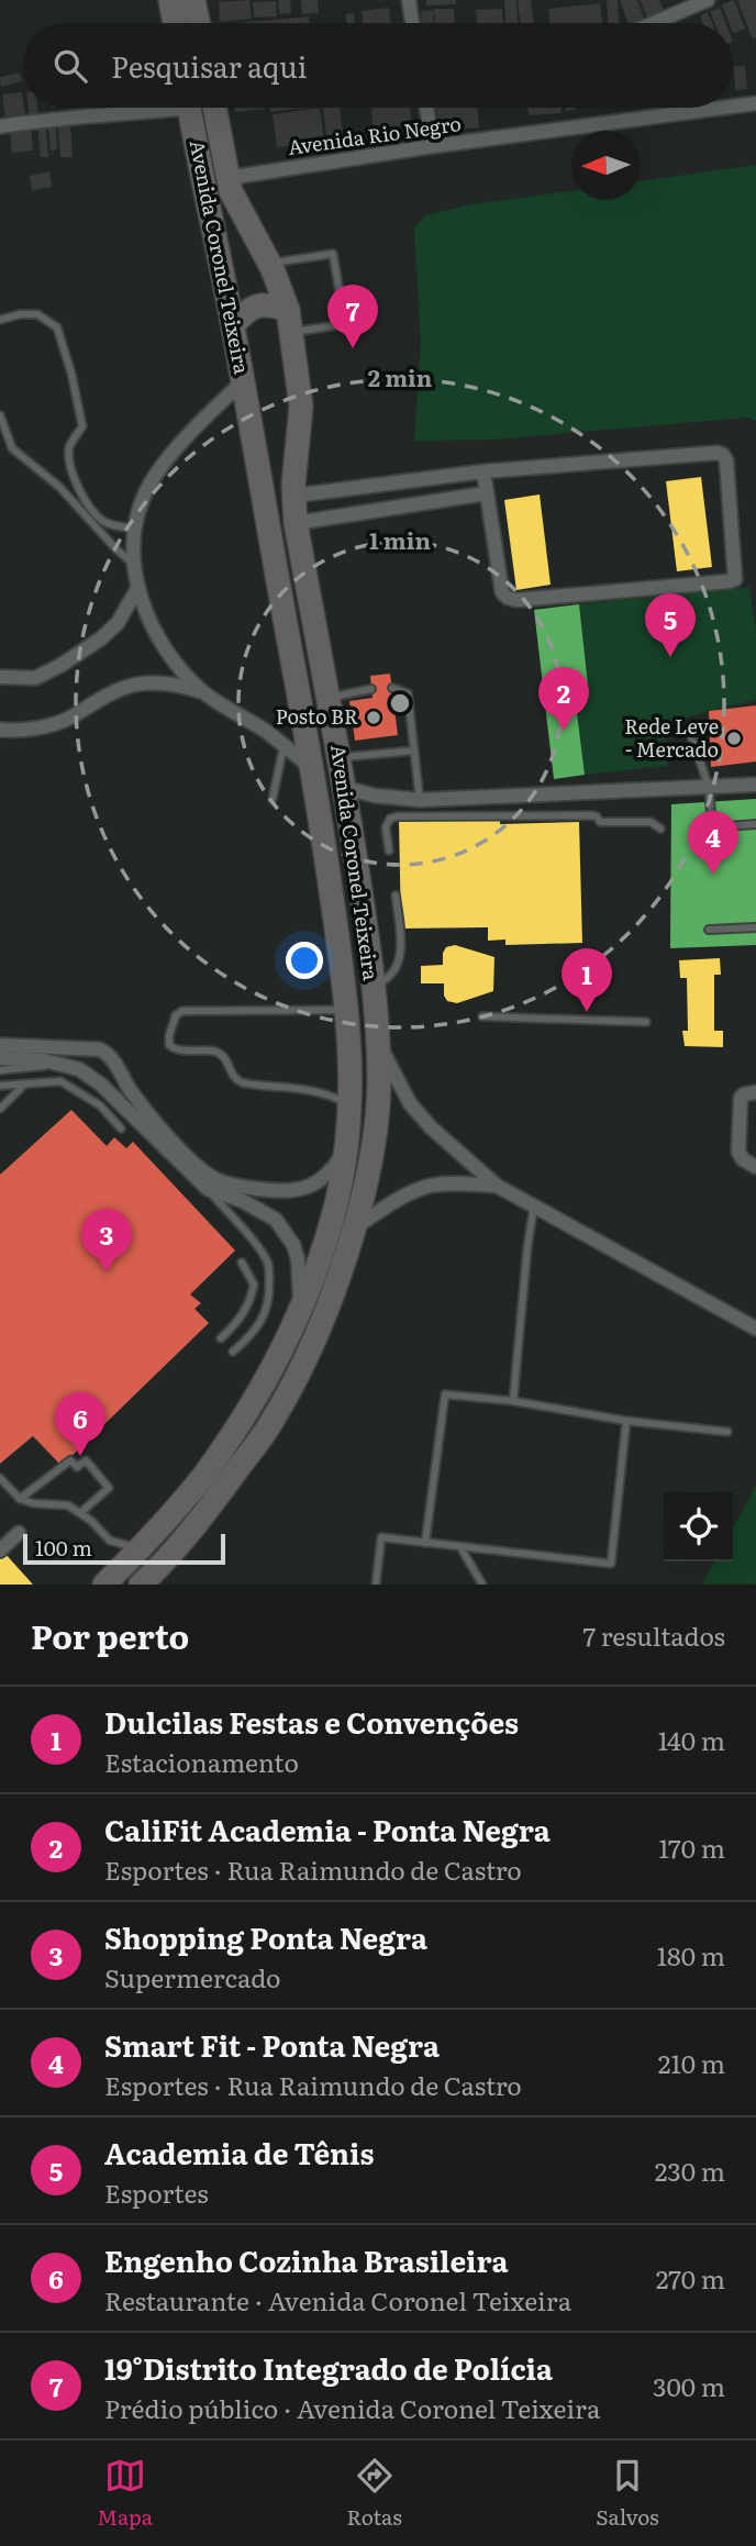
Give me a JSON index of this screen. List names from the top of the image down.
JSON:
{
  "streets": {
    "highway": ["Avenida Coronel Teixeira"],
    "street": ["Avenida Rio Negro"]
  },
  "crossings": [
    ["Avenida Rio Negro", "Avenida Coronel Teixeira"]
  ],
  "places": ["Posto BR", "Rede Leve - Mercado"],
  "scale_bar": "100 m",
  "north": "left",
  "page": {
    "search": "Pesquisar aqui",
    "pins": [
      "7",
      "5",
      "2",
      "4",
      "1",
      "3",
      "6"
    ],
    "scale": "100 m",
    "heading": ["Por perto", "7 resultados"],
    "list": [
      {
        "mark": "1",
        "name": "Dulcilas Festas e Convenções",
        "note": "Estacionamento",
        "value": "140 m"
      },
      {
        "mark": "2",
        "name": "CaliFit Academia - Ponta Negra",
        "note": "Esportes · Rua Raimundo de Castro",
        "value": "170 m"
      },
      {
        "mark": "3",
        "name": "Shopping Ponta Negra",
        "note": "Supermercado",
        "value": "180 m"
      },
      {
        "mark": "4",
        "name": "Smart Fit - Ponta Negra",
        "note": "Esportes · Rua Raimundo de Castro",
        "value": "210 m"
      },
      {
        "mark": "5",
        "name": "Academia de Tênis",
        "note": "Esportes",
        "value": "230 m"
      },
      {
        "mark": "6",
        "name": "Engenho Cozinha Brasileira",
        "note": "Restaurante · Avenida Coronel Teixeira",
        "value": "270 m"
      },
      {
        "mark": "7",
        "name": "19°Distrito Integrado de Polícia",
        "note": "Prédio público · Avenida Coronel Teixeira",
        "value": "300 m"
      }
    ],
    "nav": ["Mapa", "Rotas", "Salvos"]
  },
  "rings": ["2 min", "1 min"]
}
